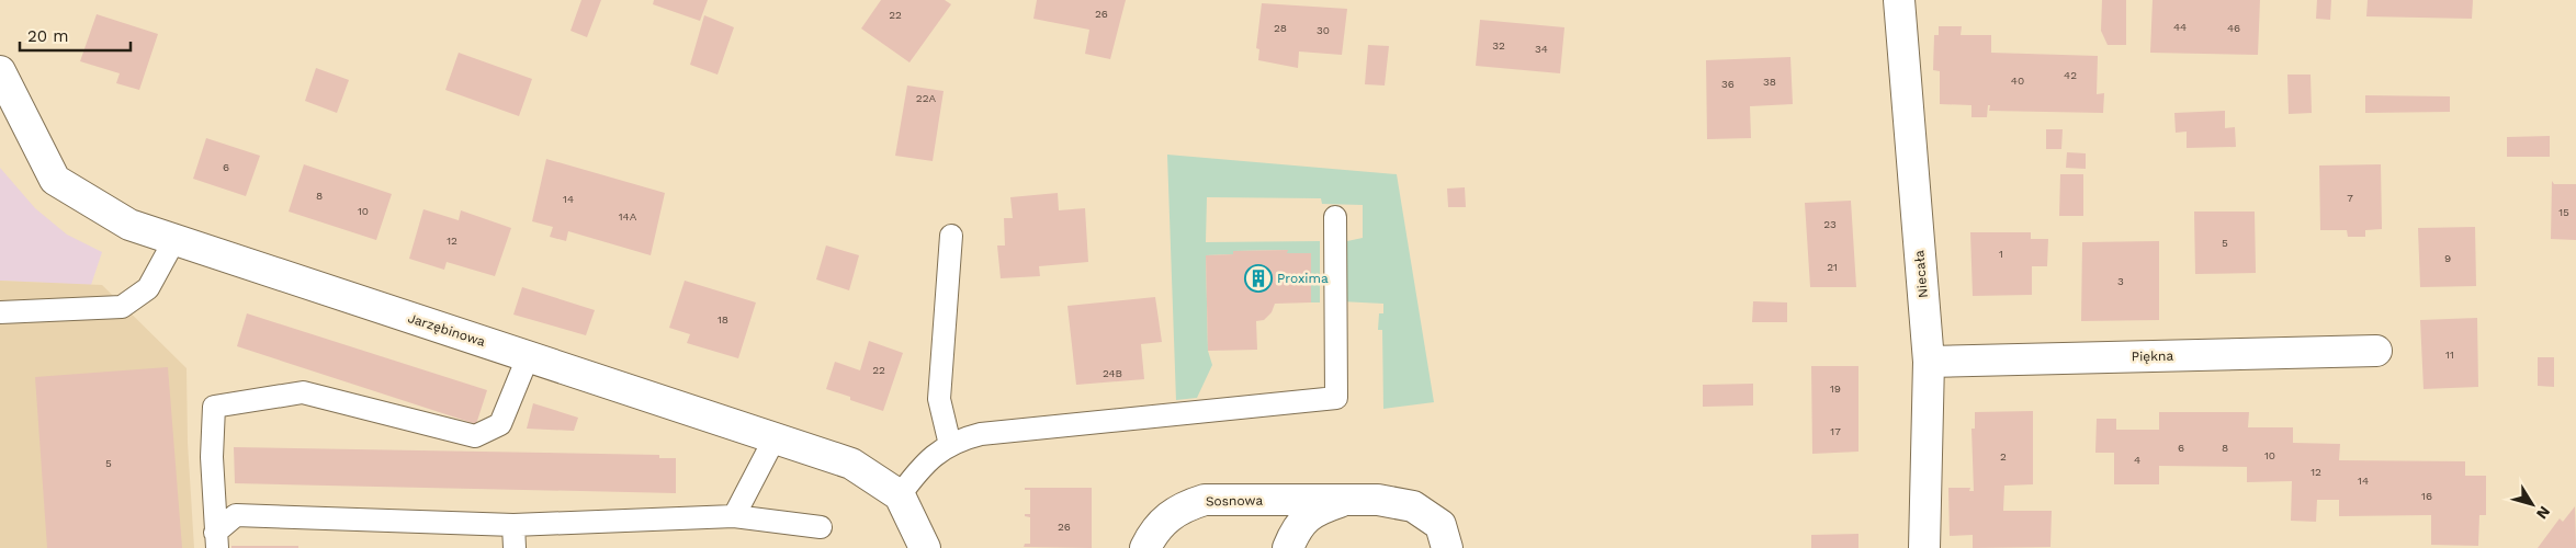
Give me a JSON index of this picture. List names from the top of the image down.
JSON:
{
  "streets": {
    "street": [
      "Niecała",
      "Jarzębinowa",
      "Piękna",
      "Sosnowa"
    ]
  },
  "crossings": [
    ["Niecała", "Piękna"]
  ],
  "places": {
    "building": ["Proxima"]
  },
  "house_numbers": [
    "26",
    "22",
    "44",
    "28",
    "46",
    "30",
    "32",
    "34",
    "42",
    "40",
    "38",
    "36",
    "22A",
    "6",
    "8",
    "7",
    "14",
    "10",
    "15",
    "14A",
    "23",
    "12",
    "5",
    "1",
    "9",
    "21",
    "3",
    "18",
    "11",
    "22",
    "24B",
    "19",
    "17",
    "6",
    "8",
    "10",
    "2",
    "4",
    "5",
    "12",
    "14",
    "16",
    "26"
  ],
  "scale_bar": "20 m",
  "north": "bottom right"
}
